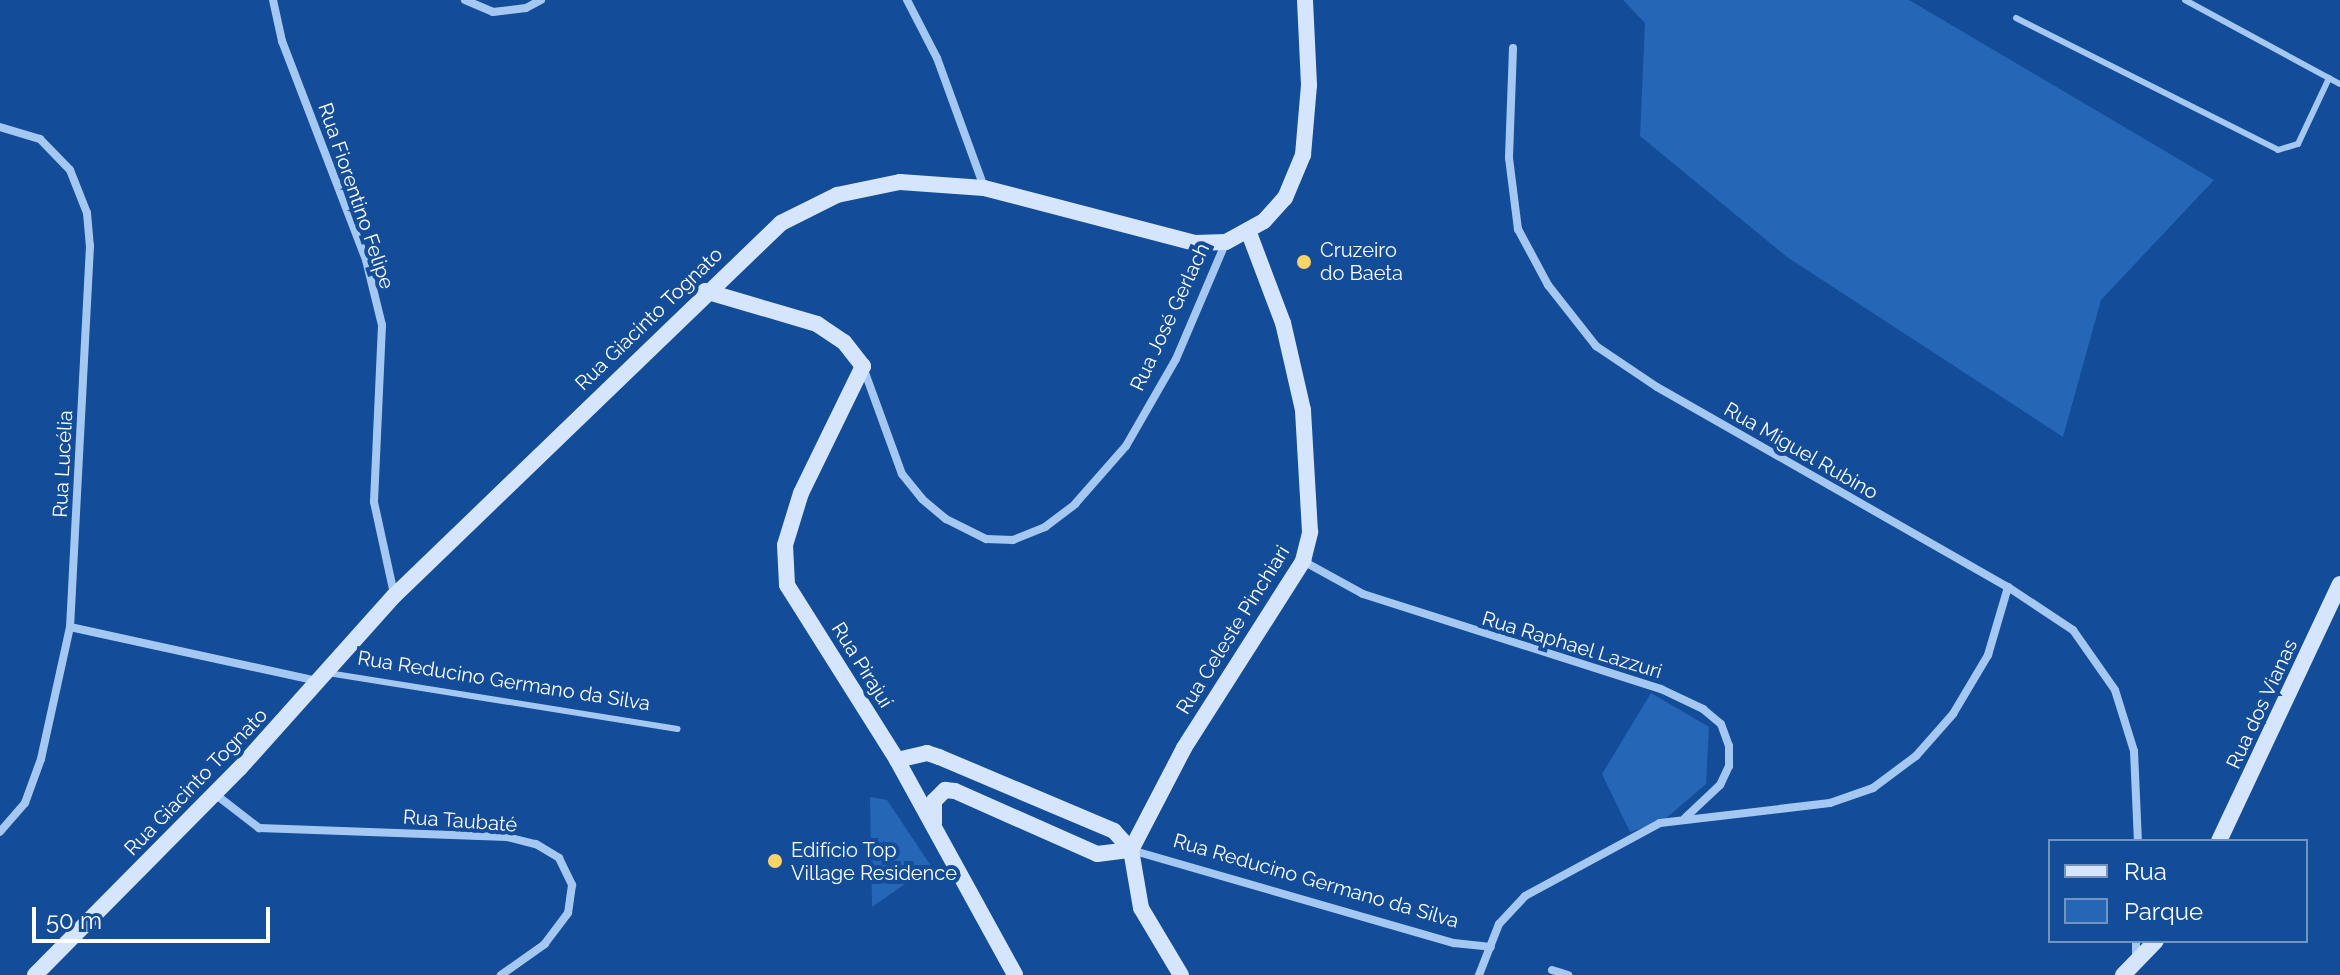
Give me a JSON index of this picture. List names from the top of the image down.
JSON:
{
  "streets": {
    "main road": [
      "Rua José Gerlach",
      "Rua Giacinto Tognato",
      "Rua Celeste Pinchiari",
      "Rua Pirajuí",
      "Rua Reducino Germano da Silva",
      "Rua dos Vianas"
    ],
    "street": [
      "Rua Fiorentino Felipe",
      "Rua Miguel Rubino",
      "Rua Lucélia",
      "Rua Raphael Lazzuri",
      "Rua Taubaté"
    ]
  },
  "crossings": [
    ["Rua Fiorentino Felipe", "Rua Giacinto Tognato"],
    ["Rua José Gerlach", "Rua Giacinto Tognato"],
    ["Rua José Gerlach", "Rua Pirajuí"],
    ["Rua Giacinto Tognato", "Rua Celeste Pinchiari"],
    ["Rua Giacinto Tognato", "Rua Reducino Germano da Silva"],
    ["Rua Giacinto Tognato", "Rua Taubaté"],
    ["Rua Lucélia", "Rua Reducino Germano da Silva"],
    ["Rua Celeste Pinchiari", "Rua Raphael Lazzuri"],
    ["Rua Celeste Pinchiari", "Rua Reducino Germano da Silva"],
    ["Rua Pirajuí", "Rua Reducino Germano da Silva"]
  ],
  "places": ["Cruzeiro do Baeta", "Edifício Top Village Residence"],
  "legend": ["Rua", "Parque"],
  "scale_bar": "50 m"
}
